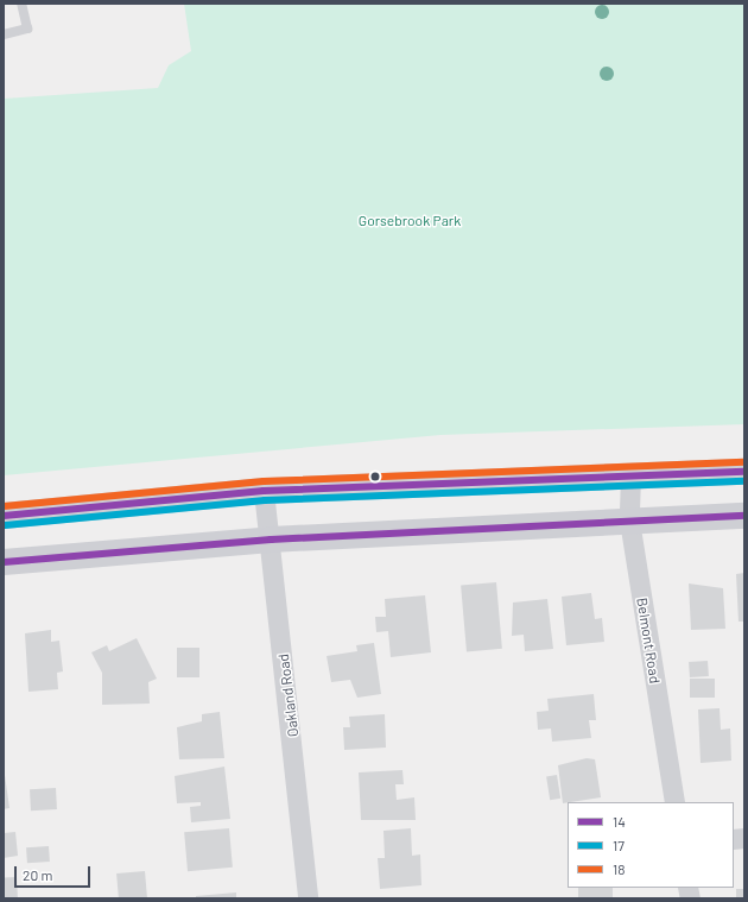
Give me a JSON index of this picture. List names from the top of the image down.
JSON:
{
  "streets": {
    "street": ["Belmont Road", "Oakland Road"]
  },
  "parks": ["Gorsebrook Park"],
  "lines": ["transit line 18", "transit line 14", "transit line 17"],
  "legend": ["14", "17", "18"],
  "scale_bar": "20 m"
}
